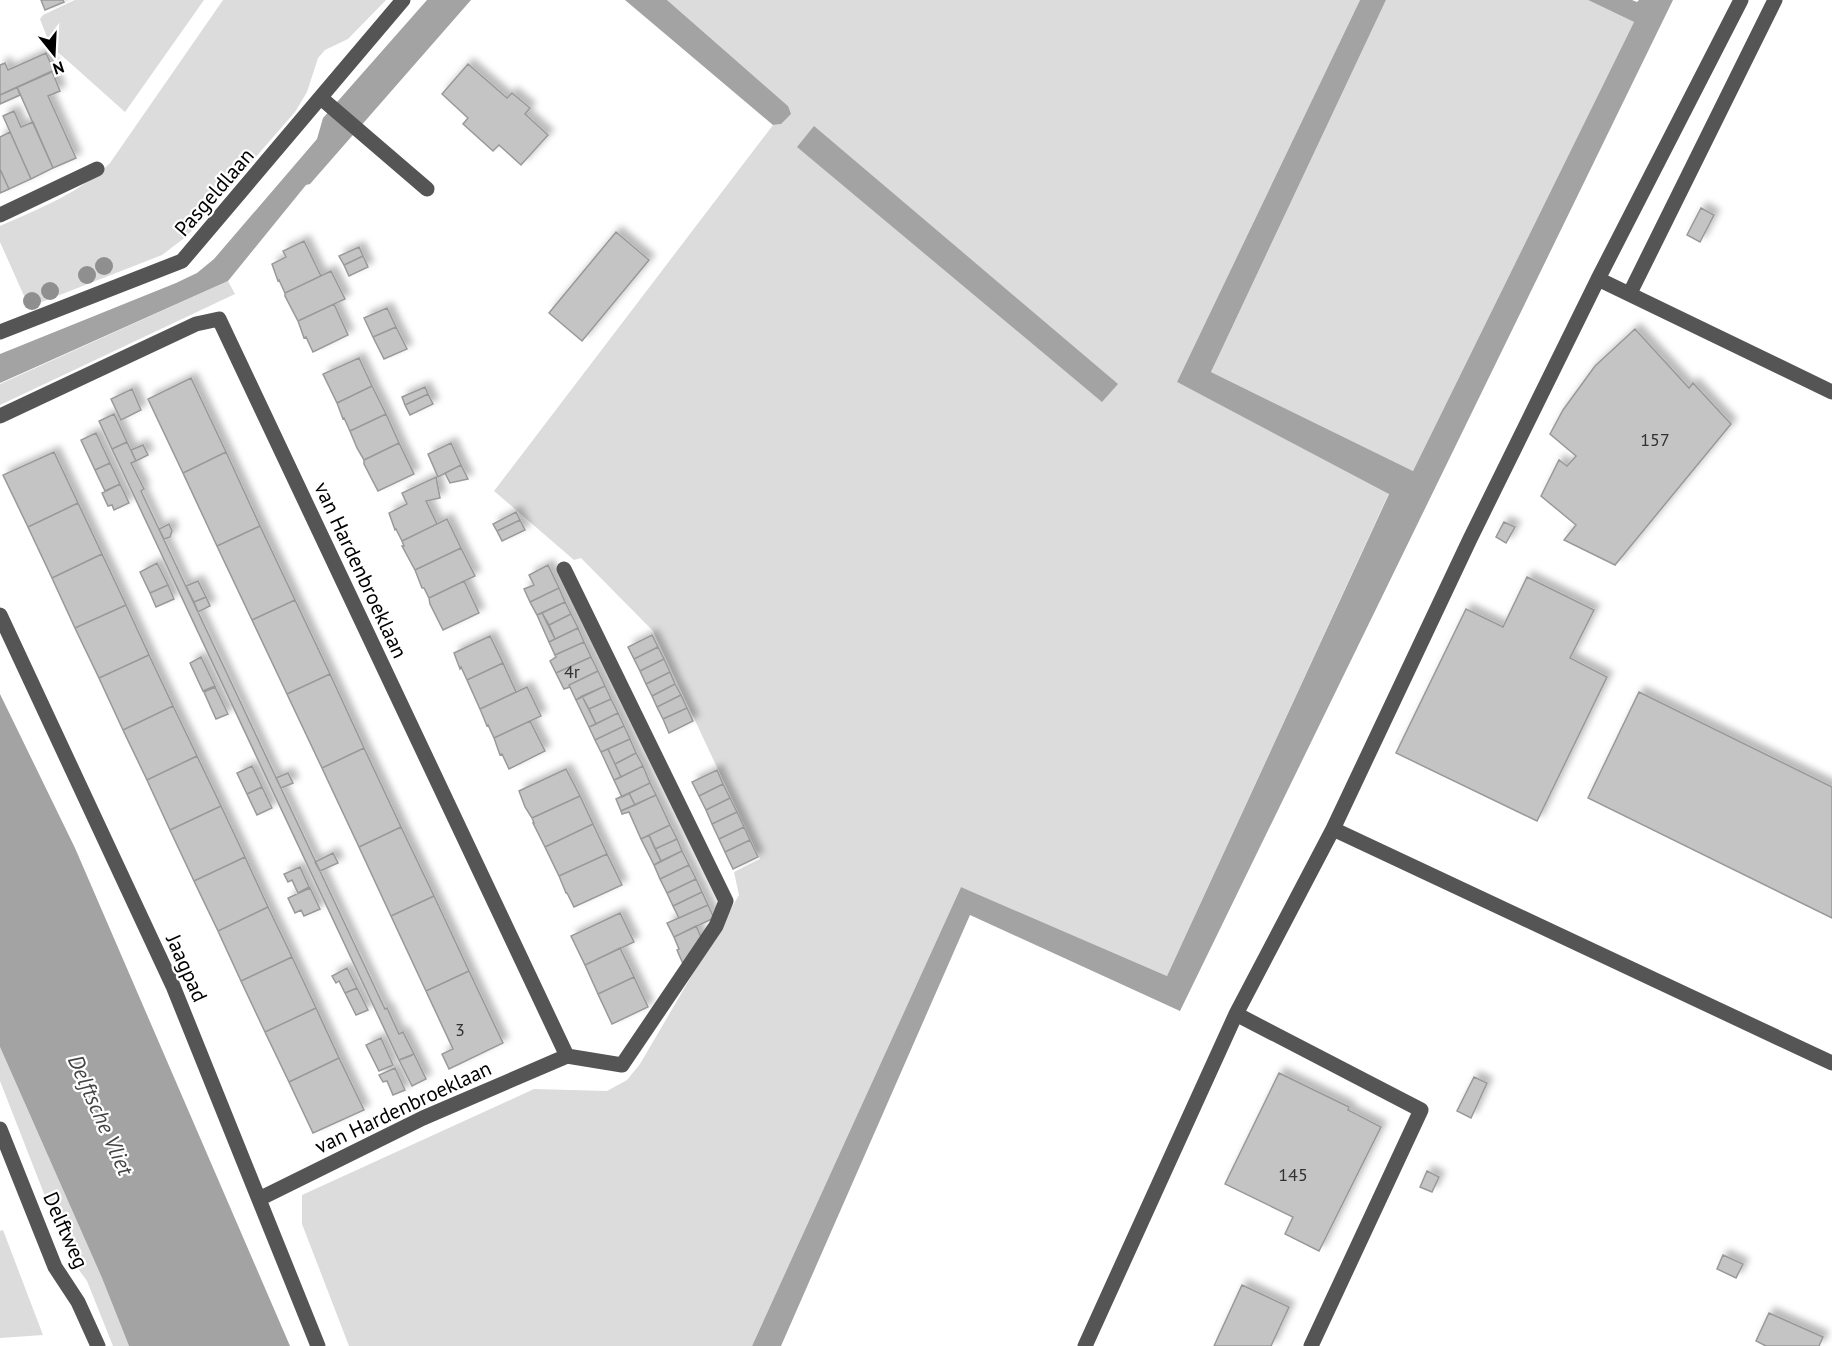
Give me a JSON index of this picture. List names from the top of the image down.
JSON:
{
  "streets": {
    "street": [
      "Pasgeldlaan",
      "van Hardenbroeklaan",
      "Jaagpad",
      "Delftweg"
    ]
  },
  "crossings": [
    ["van Hardenbroeklaan", "Jaagpad"]
  ],
  "water": ["Delftsche Vliet"],
  "house_numbers": [
    "157",
    "4r",
    "3",
    "145"
  ],
  "north": "bottom"
}
